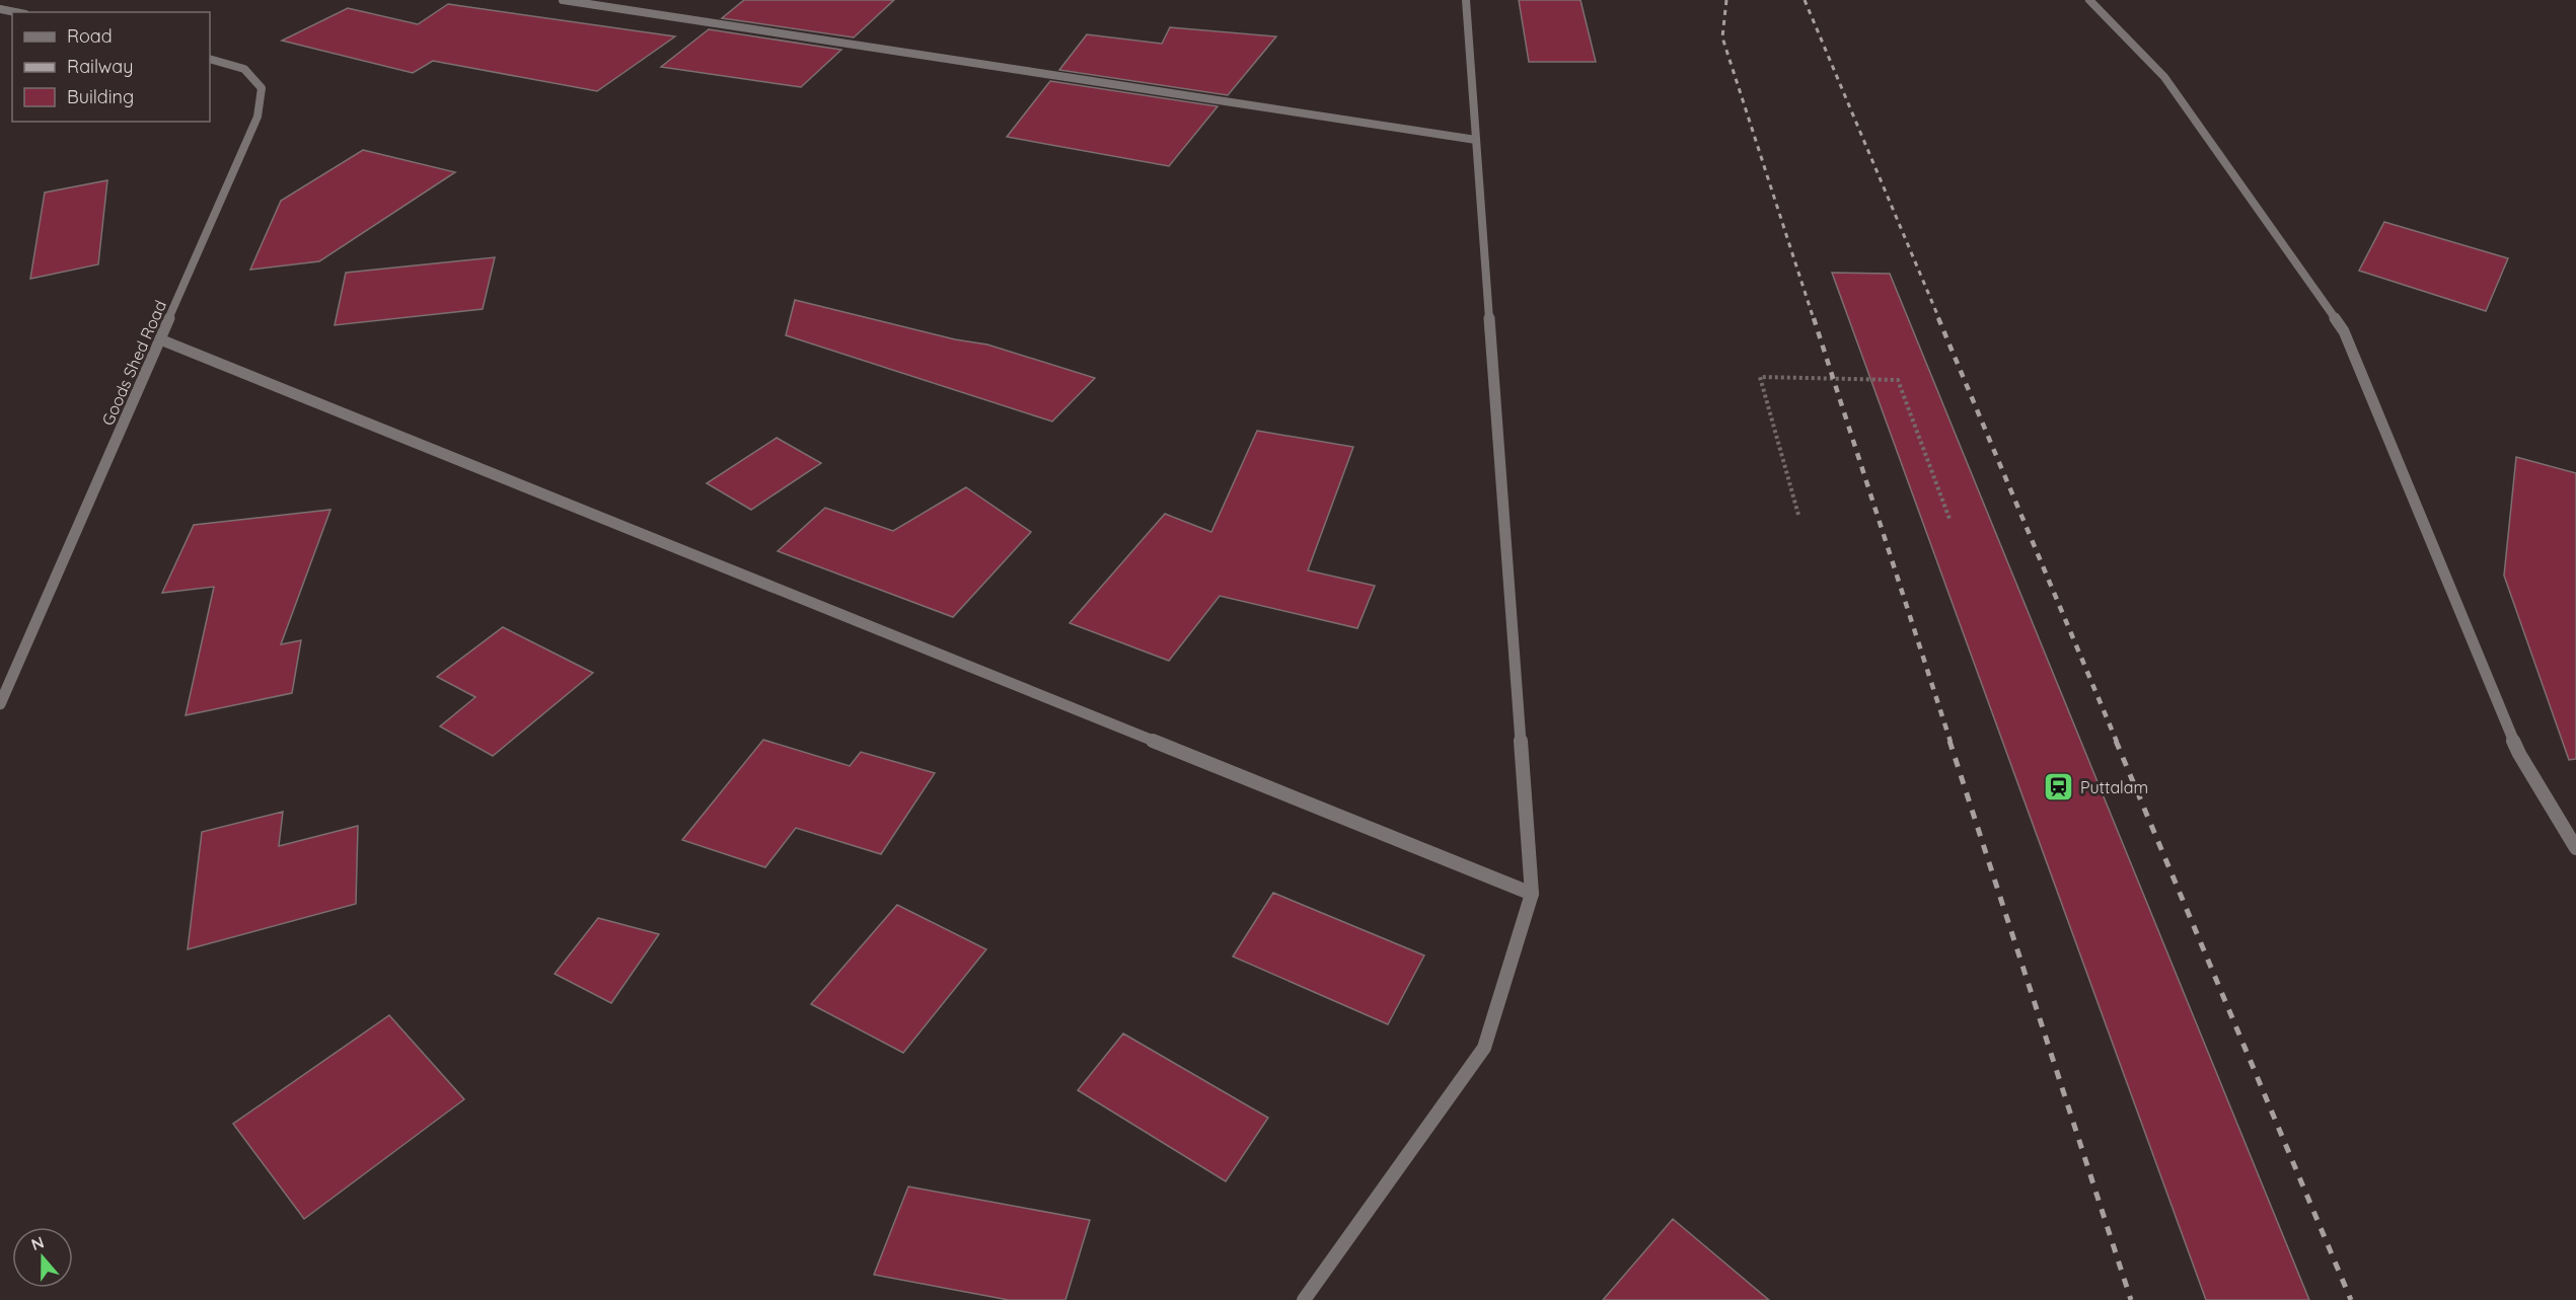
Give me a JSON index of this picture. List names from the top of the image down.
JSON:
{
  "streets": {
    "street": ["Goods Shed Road"]
  },
  "places": {
    "station": ["Puttalam"]
  },
  "legend": ["Road", "Railway", "Building"],
  "north": "top"
}
